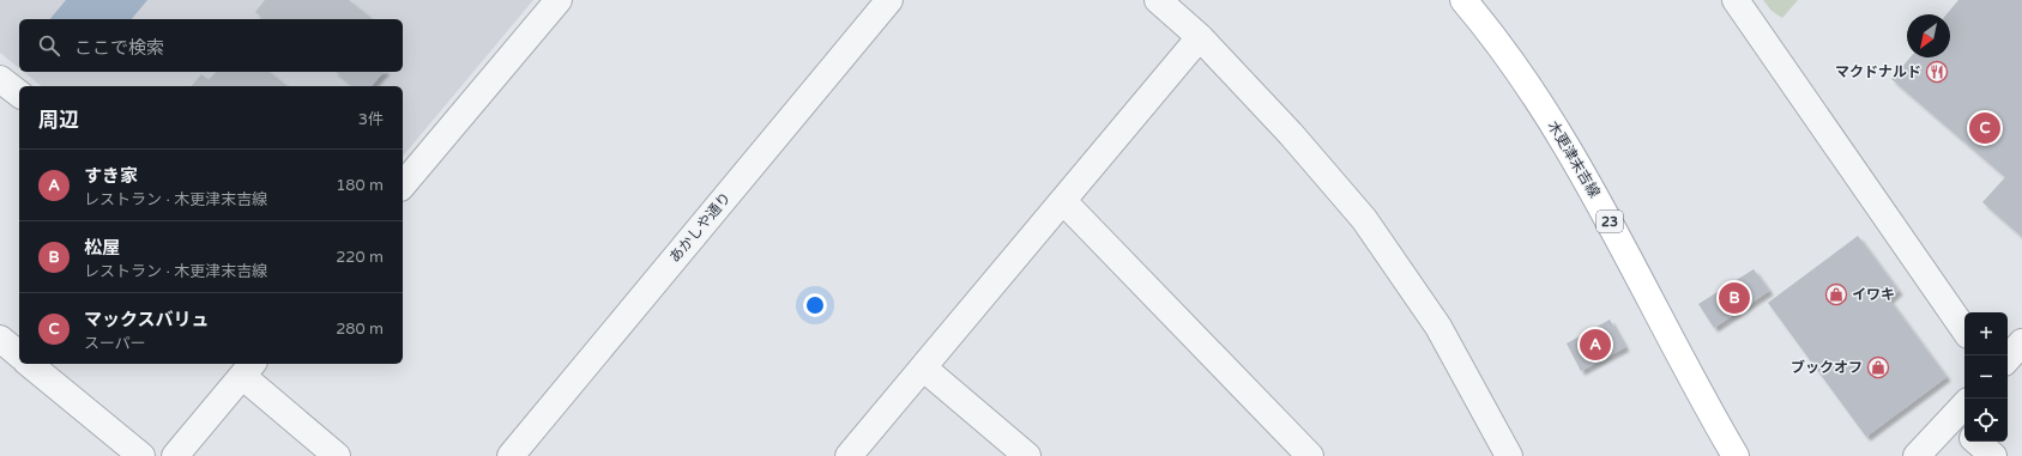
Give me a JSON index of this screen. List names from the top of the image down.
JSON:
{
  "streets": {
    "main road": ["木更津末吉線", "23"],
    "street": ["あかしや通り"]
  },
  "places": {
    "restaurant": ["マクドナルド"],
    "shop": ["イワキ", "ブックオフ"]
  },
  "north": "bottom left",
  "page": {
    "search": "ここで検索",
    "heading": ["周辺", "3件"],
    "pins": ["C", "B", "A"],
    "list": [
      {
        "mark": "A",
        "name": "すき家",
        "note": "レストラン · 木更津末吉線",
        "value": "180 m"
      },
      {
        "mark": "B",
        "name": "松屋",
        "note": "レストラン · 木更津末吉線",
        "value": "220 m"
      },
      {
        "mark": "C",
        "name": "マックスバリュ",
        "note": "スーパー",
        "value": "280 m"
      }
    ],
    "map_buttons": ["+", "−"]
  }
}
